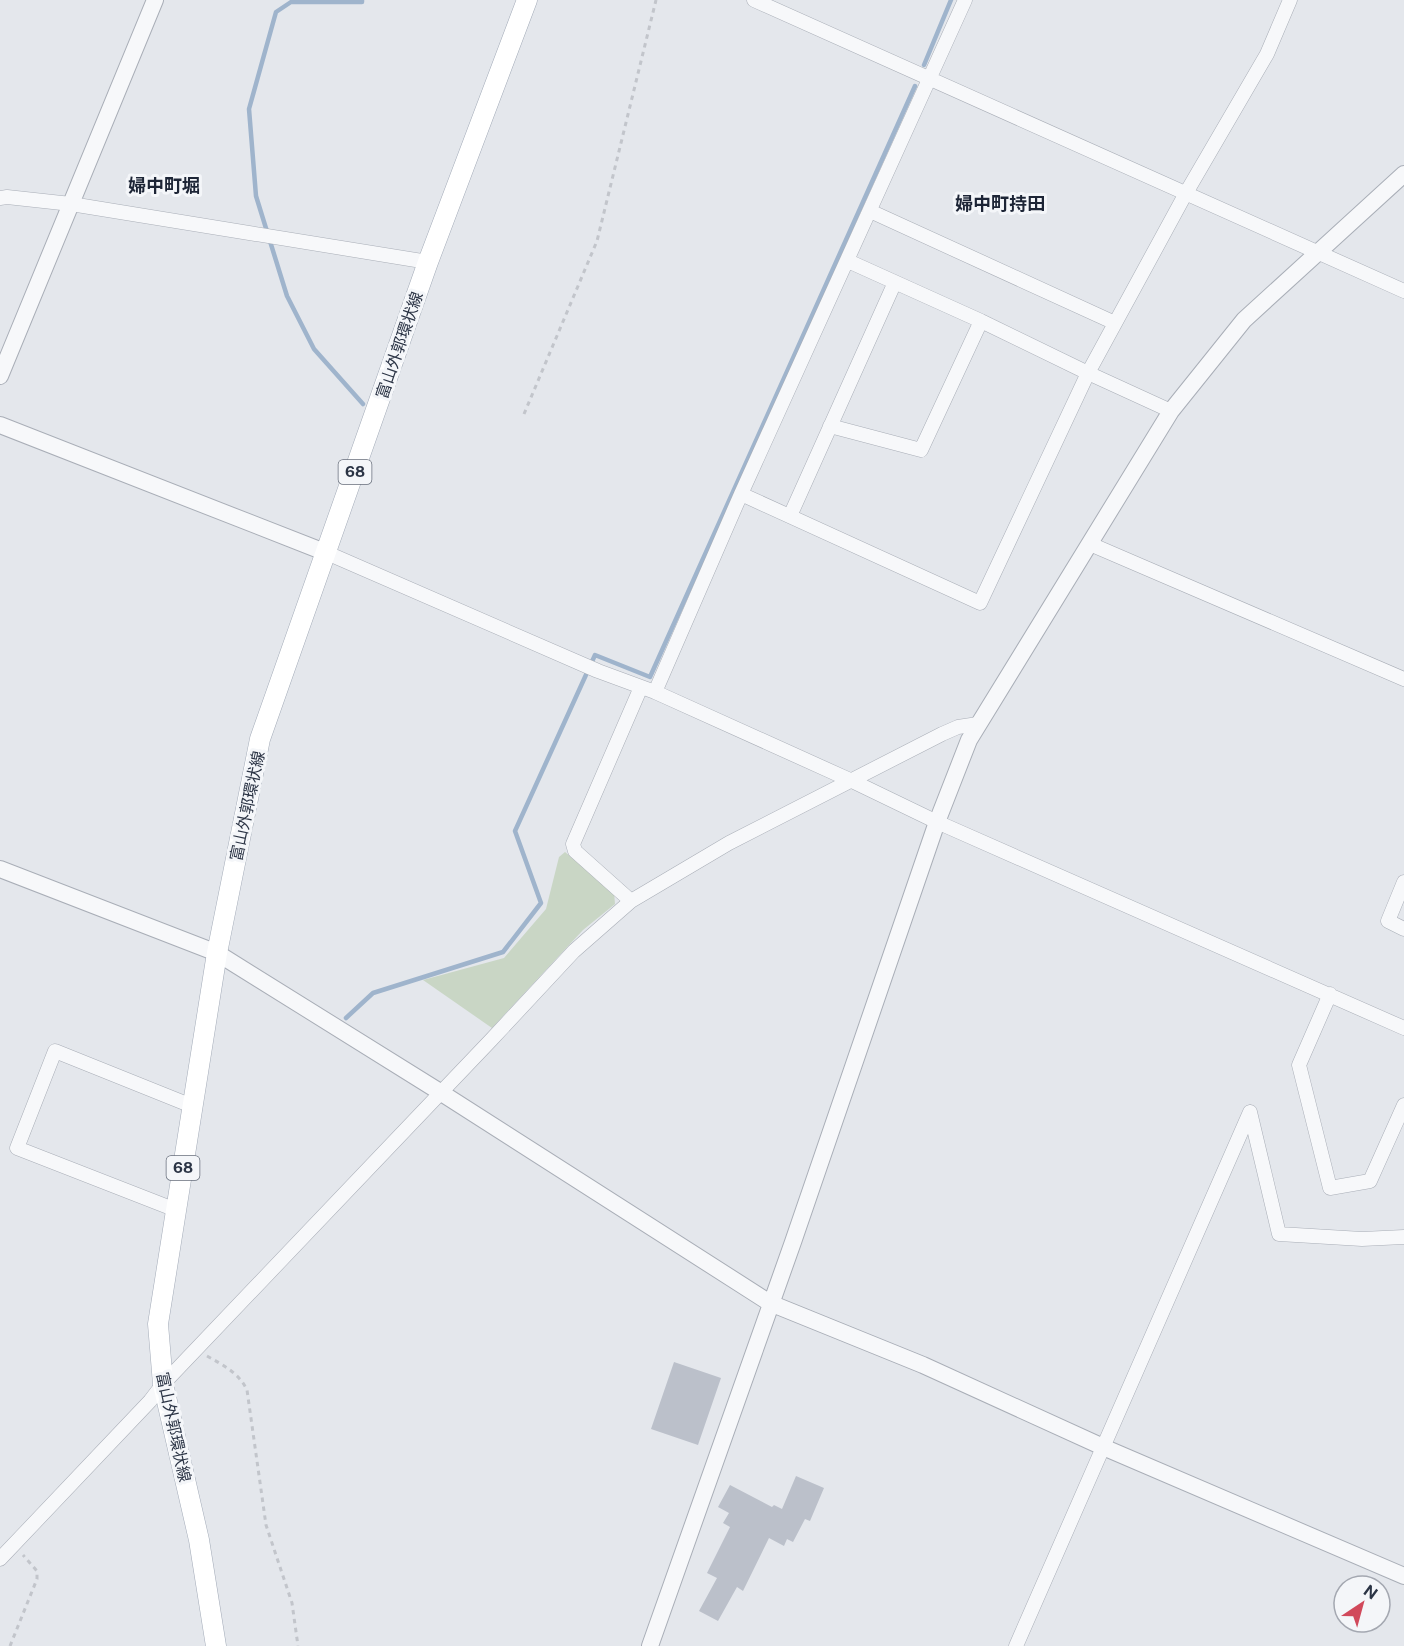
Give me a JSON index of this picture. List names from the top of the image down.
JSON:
{
  "streets": {
    "main road": ["富山外郭環状線", "68"]
  },
  "districts": ["婦中町堀", "婦中町持田"],
  "north": "top right"
}
